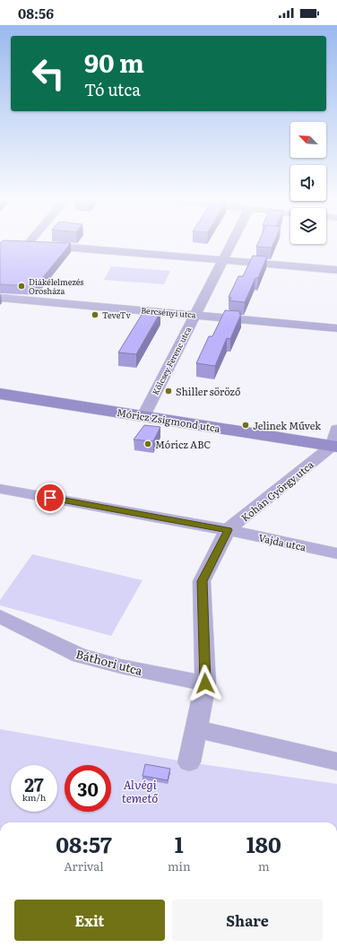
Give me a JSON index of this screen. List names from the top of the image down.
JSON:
{
  "streets": {
    "main road": ["Móricz Zsigmond utca"],
    "street": [
      "Bercsényi utca",
      "Kölcsey Ferenc utca",
      "Kohán György utca",
      "Vajda utca",
      "Báthori utca"
    ]
  },
  "crossings": [
    ["Bercsényi utca", "Kölcsey Ferenc utca"],
    ["Kölcsey Ferenc utca", "Móricz Zsigmond utca"],
    ["Móricz Zsigmond utca", "Kohán György utca"],
    ["Kohán György utca", "Vajda utca"],
    ["Kohán György utca", "Báthori utca"]
  ],
  "parks": ["Alvégi temető"],
  "places": [
    "Diákélelmezés Orosháza",
    "TeveTv",
    "Shiller söröző",
    "Jelinek Művek",
    "Móricz ABC"
  ],
  "north": "top left",
  "page": {
    "status": "08:56",
    "turn": ["90 m", "Tó utca"],
    "speed": "27 km/h",
    "limit": "30",
    "eta": [
      "08:57",
      "Arrival",
      "1",
      "min",
      "180",
      "m"
    ],
    "buttons": ["Exit", "Share"]
  }
}
